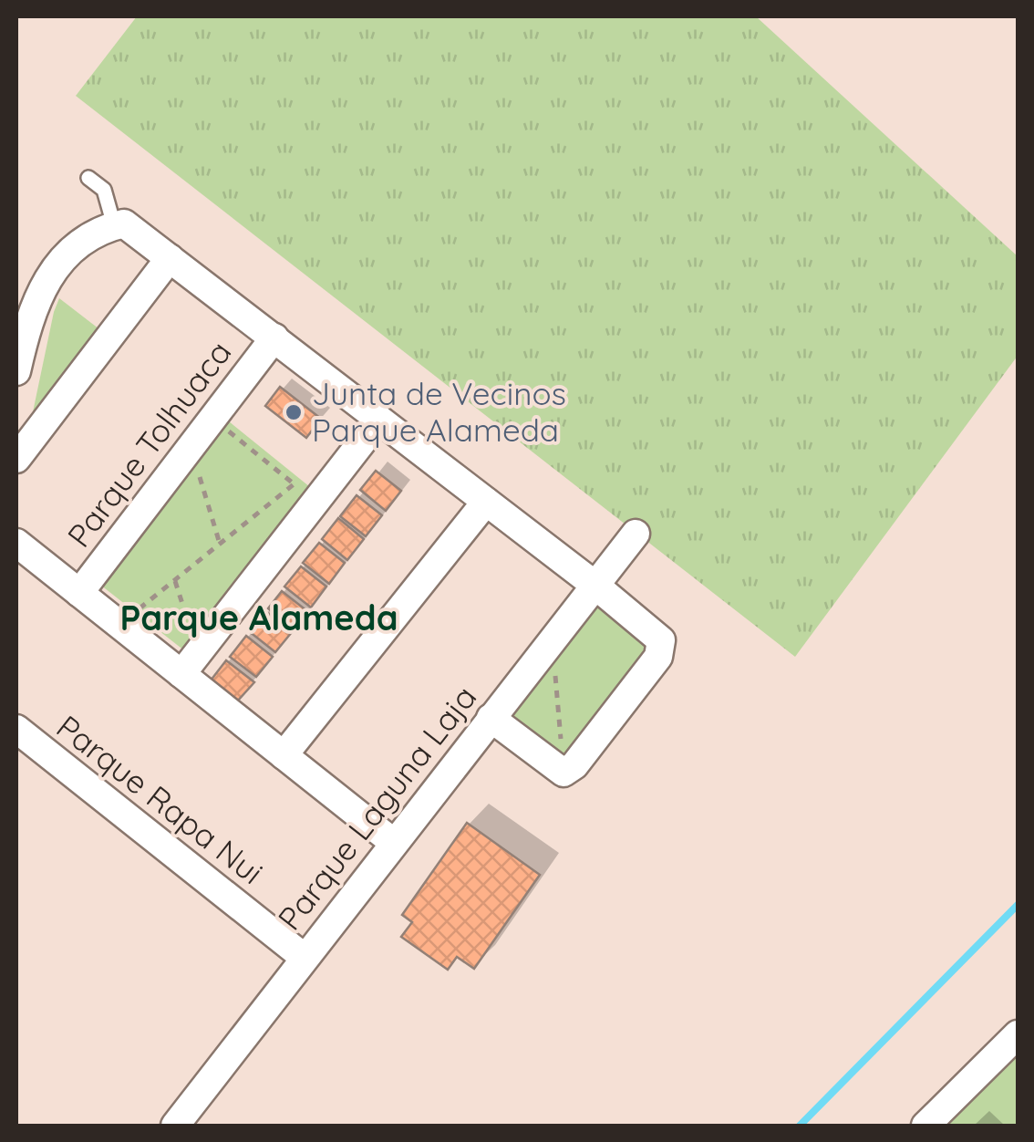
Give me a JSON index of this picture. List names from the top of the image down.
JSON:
{
  "streets": {
    "street": ["Parque Tolhuaca", "Parque Rapa Nui", "Parque Laguna Laja"]
  },
  "crossings": [
    ["Parque Rapa Nui", "Parque Laguna Laja"]
  ],
  "districts": ["Parque Alameda"],
  "places": ["Junta de Vecinos Parque Alameda"]
}
